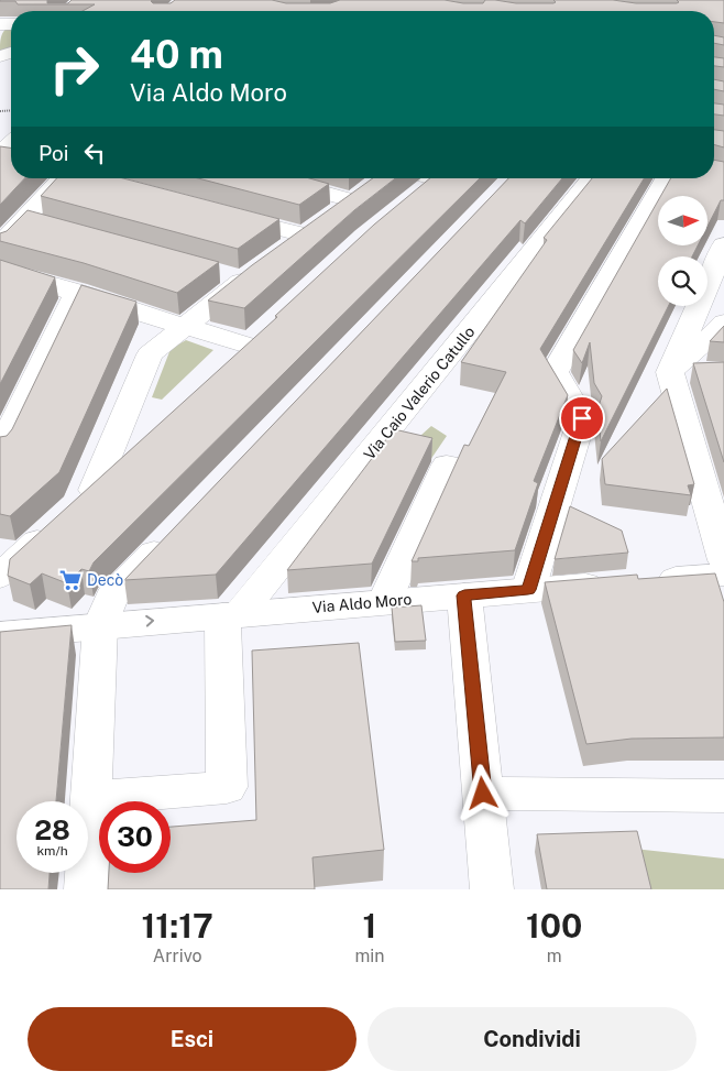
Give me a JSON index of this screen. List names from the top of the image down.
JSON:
{
  "streets": {
    "street": ["Via Caio Valerio Catullo", "Via Aldo Moro"]
  },
  "crossings": [
    ["Via Caio Valerio Catullo", "Via Aldo Moro"]
  ],
  "places": {
    "supermarket": ["Decò"]
  },
  "north": "right",
  "page": {
    "turn": ["40 m", "Via Aldo Moro"],
    "then": "Poi",
    "speed": "28 km/h",
    "limit": "30",
    "eta": [
      "11:17",
      "Arrivo",
      "1",
      "min",
      "100",
      "m"
    ],
    "buttons": ["Esci", "Condividi"]
  }
}
